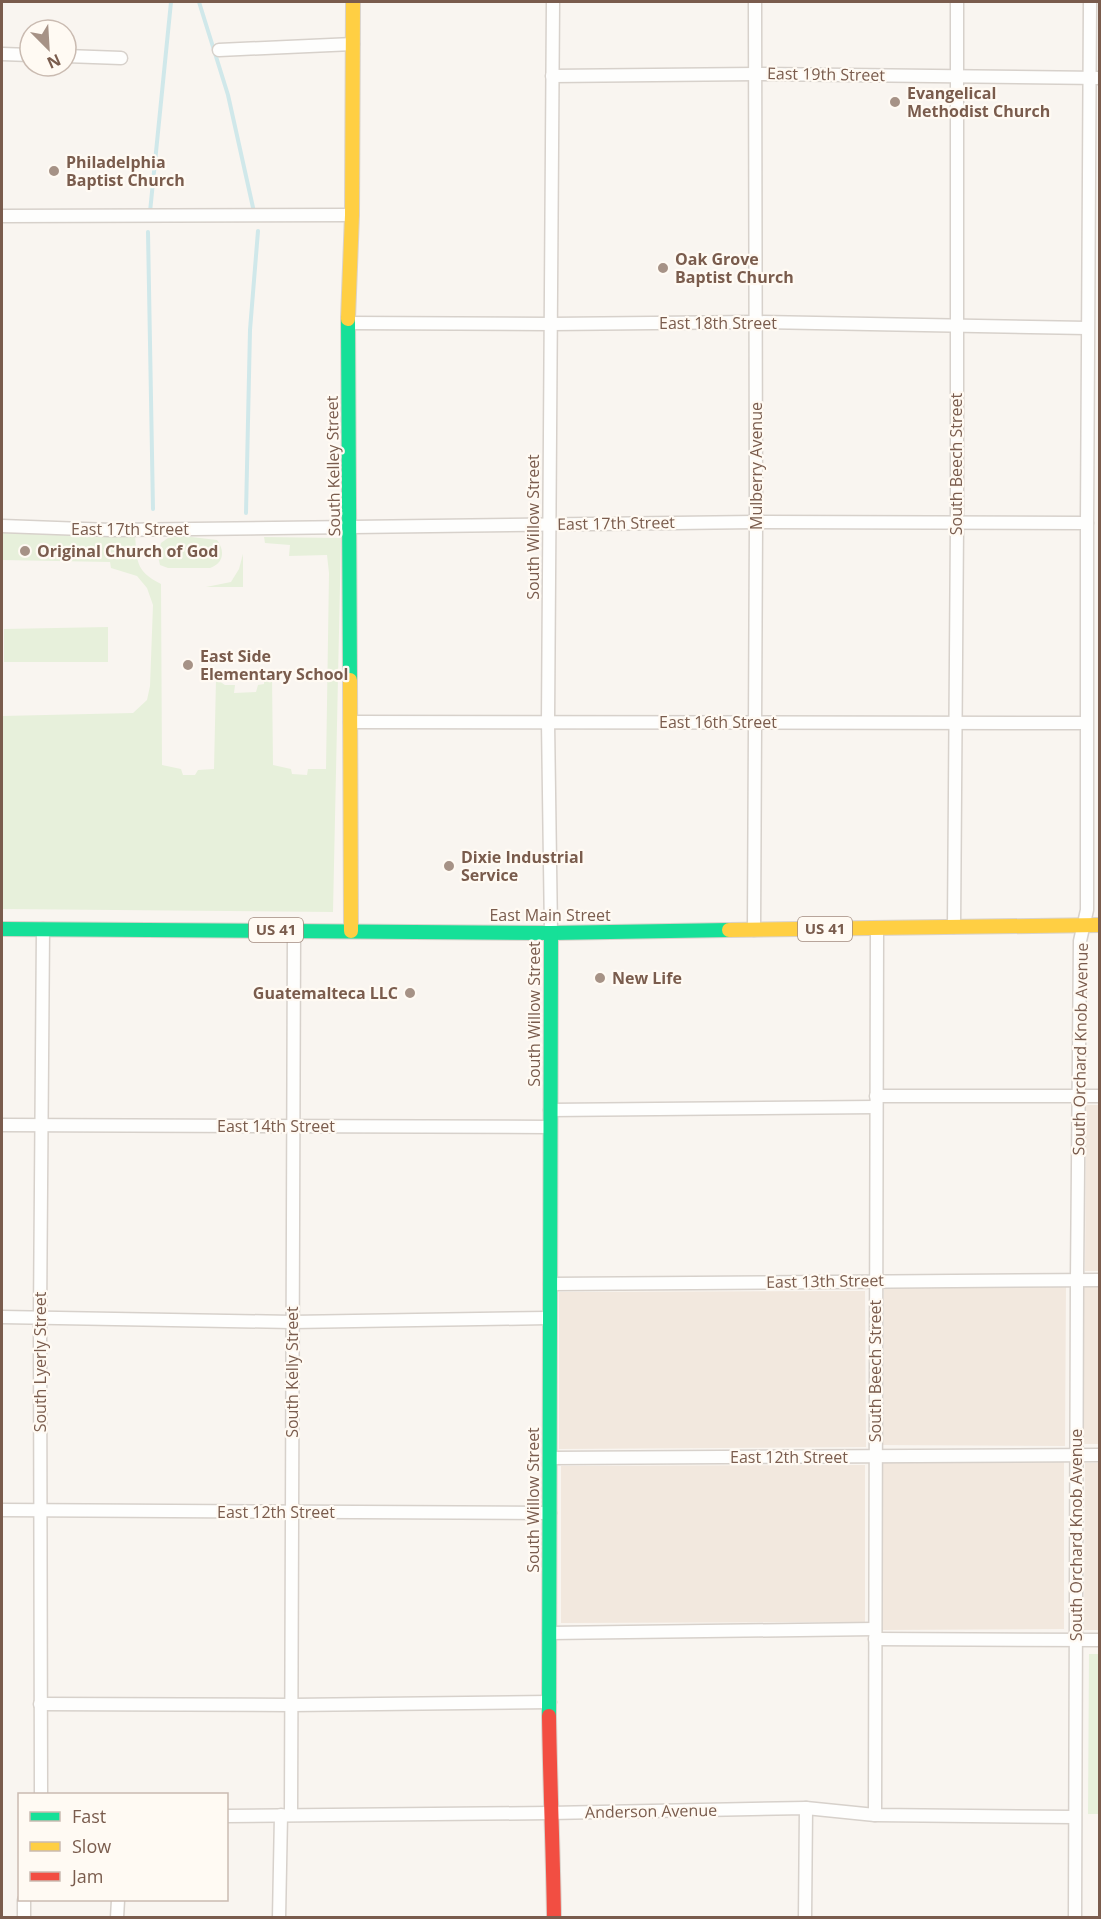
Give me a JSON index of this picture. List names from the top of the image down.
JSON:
{
  "streets": {
    "main road": [
      "South Kelley Street",
      "South Willow Street",
      "East Main Street",
      "US 41"
    ],
    "street": [
      "East 19th Street",
      "East 18th Street",
      "South Beech Street",
      "Mulberry Avenue",
      "East 17th Street",
      "East 16th Street",
      "South Orchard Knob Avenue",
      "East 14th Street",
      "East 13th Street",
      "South Lyerly Street",
      "South Kelly Street",
      "East 12th Street",
      "Anderson Avenue"
    ]
  },
  "crossings": [
    ["East 19th Street", "South Beech Street"],
    ["East 19th Street", "Mulberry Avenue"],
    ["East 19th Street", "South Willow Street"],
    ["East 19th Street", "South Orchard Knob Avenue"],
    ["East 18th Street", "South Beech Street"],
    ["East 18th Street", "South Kelley Street"],
    ["East 18th Street", "Mulberry Avenue"],
    ["East 18th Street", "South Willow Street"],
    ["East 18th Street", "South Orchard Knob Avenue"],
    ["South Beech Street", "East 17th Street"],
    ["South Beech Street", "East 16th Street"],
    ["South Beech Street", "East Main Street"],
    ["South Beech Street", "East 13th Street"],
    ["South Beech Street", "East 12th Street"],
    ["South Beech Street", "Anderson Avenue"],
    ["South Kelley Street", "East 17th Street"],
    ["South Kelley Street", "East 16th Street"],
    ["South Kelley Street", "East Main Street"],
    ["Mulberry Avenue", "East 17th Street"],
    ["Mulberry Avenue", "East 16th Street"],
    ["Mulberry Avenue", "East Main Street"],
    ["East 17th Street", "South Willow Street"],
    ["East 17th Street", "South Orchard Knob Avenue"],
    ["South Willow Street", "East 16th Street"],
    ["South Willow Street", "East Main Street"],
    ["South Willow Street", "East 14th Street"],
    ["South Willow Street", "East 13th Street"],
    ["South Willow Street", "East 12th Street"],
    ["South Willow Street", "Anderson Avenue"],
    ["East 16th Street", "South Orchard Knob Avenue"],
    ["East Main Street", "South Orchard Knob Avenue"],
    ["East Main Street", "South Lyerly Street"],
    ["East Main Street", "South Kelly Street"],
    ["South Orchard Knob Avenue", "East 13th Street"],
    ["South Orchard Knob Avenue", "East 12th Street"],
    ["South Orchard Knob Avenue", "Anderson Avenue"],
    ["East 14th Street", "South Lyerly Street"],
    ["East 14th Street", "South Kelly Street"],
    ["South Lyerly Street", "East 12th Street"],
    ["South Kelly Street", "East 12th Street"],
    ["South Kelly Street", "Anderson Avenue"]
  ],
  "places": [
    "Evangelical Methodist Church",
    "Philadelphia Baptist Church",
    "Oak Grove Baptist Church",
    "Original Church of God",
    "East Side Elementary School",
    "Dixie Industrial Service",
    "New Life",
    "Guatemalteca LLC"
  ],
  "legend": ["Fast", "Slow", "Jam"],
  "north": "bottom right"
}
